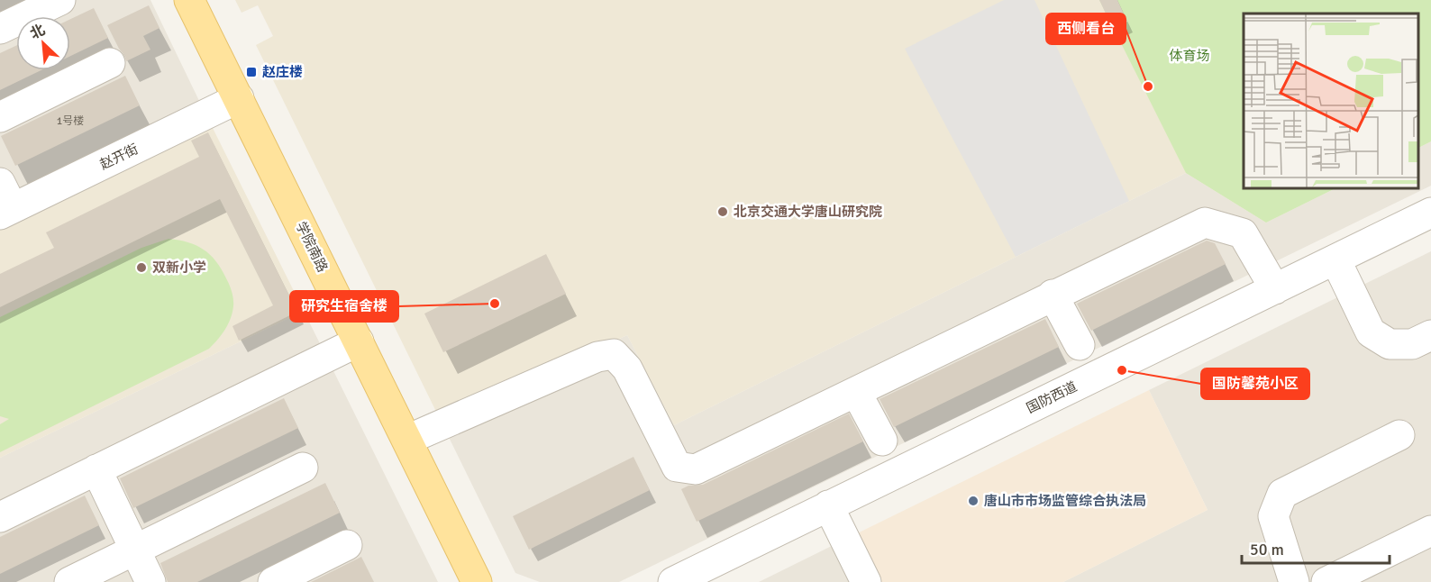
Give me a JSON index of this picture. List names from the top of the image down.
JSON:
{
  "streets": {
    "main road": ["学院南路"],
    "street": ["赵开街", "国防西道"]
  },
  "crossings": [
    ["赵开街", "学院南路"]
  ],
  "parks": ["体育场"],
  "places": {
    "transit": ["赵庄楼"],
    "other": [
      "西侧看台",
      "北京交通大学唐山研究院",
      "双新小学",
      "研究生宿舍楼",
      "国防馨苑小区",
      "唐山市市场监管综合执法局"
    ]
  },
  "house_numbers": ["1号楼"],
  "scale_bar": "50 m",
  "north": "top left"
}
